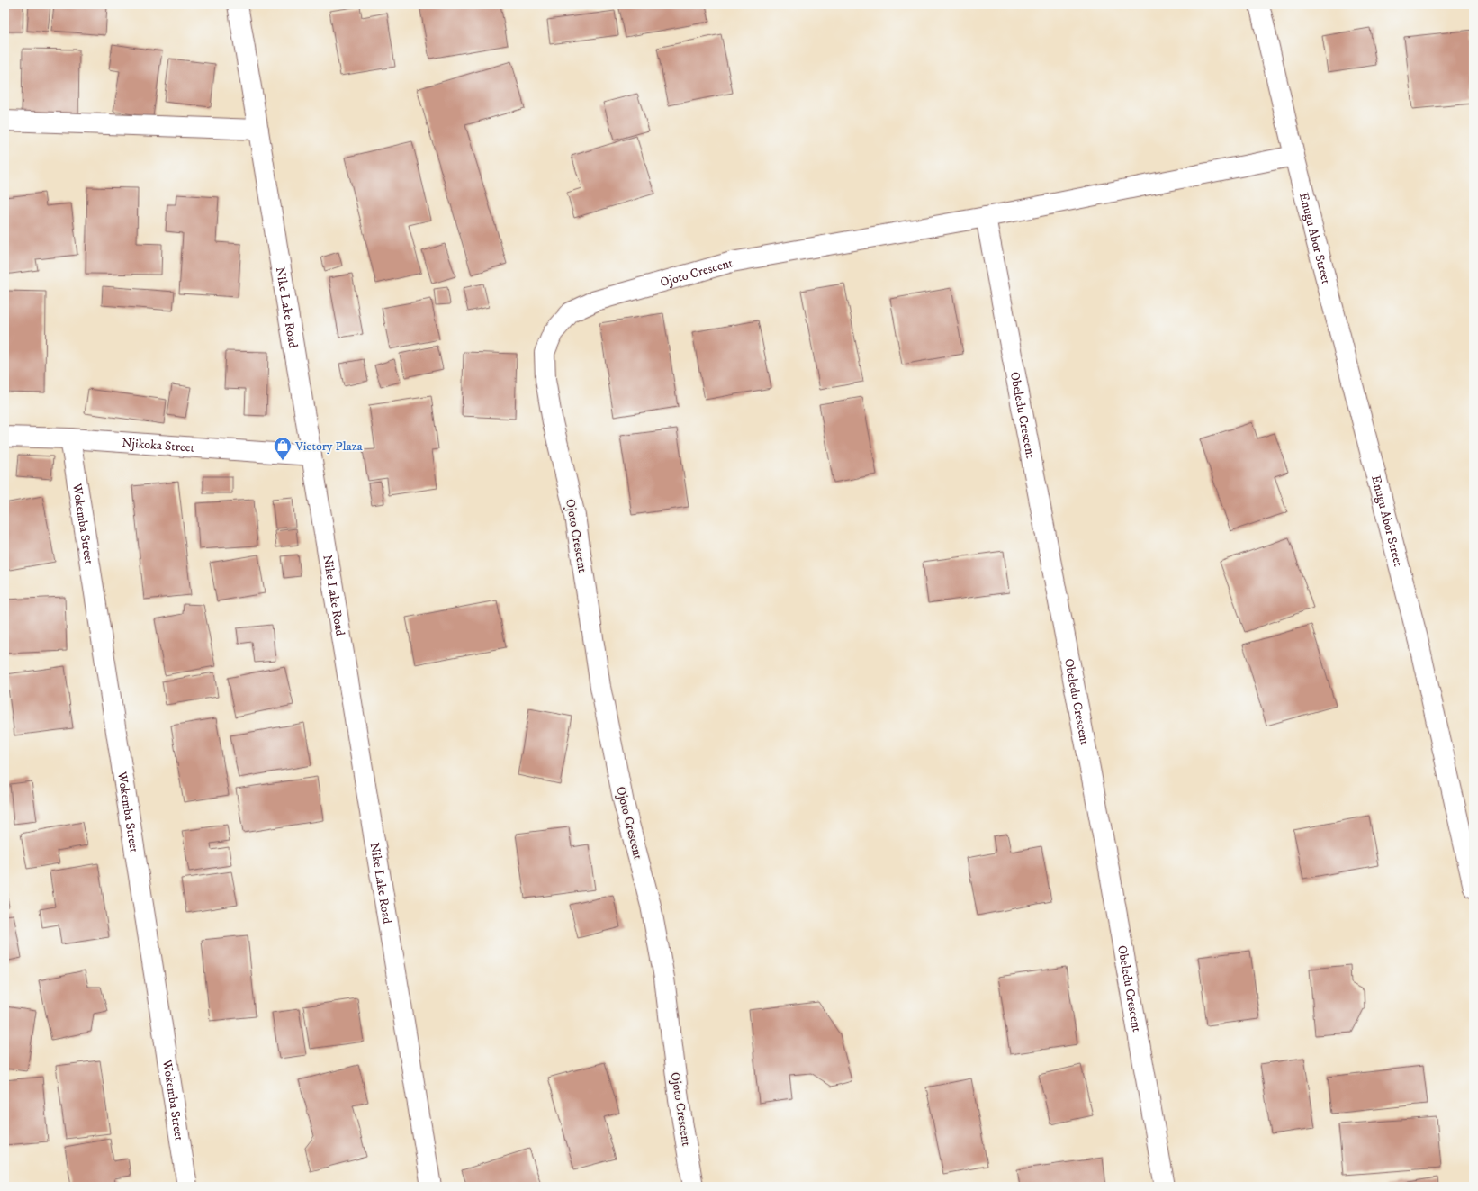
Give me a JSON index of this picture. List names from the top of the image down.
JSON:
{
  "streets": {
    "street": [
      "Enugu Abor Street",
      "Ojoto Crescent",
      "Nike Lake Road",
      "Obeledu Crescent",
      "Njikoka Street",
      "Wokemba Street"
    ]
  },
  "crossings": [
    ["Enugu Abor Street", "Ojoto Crescent"],
    ["Ojoto Crescent", "Obeledu Crescent"],
    ["Nike Lake Road", "Njikoka Street"],
    ["Njikoka Street", "Wokemba Street"]
  ],
  "places": {
    "shop": ["Victory Plaza"]
  }
}
